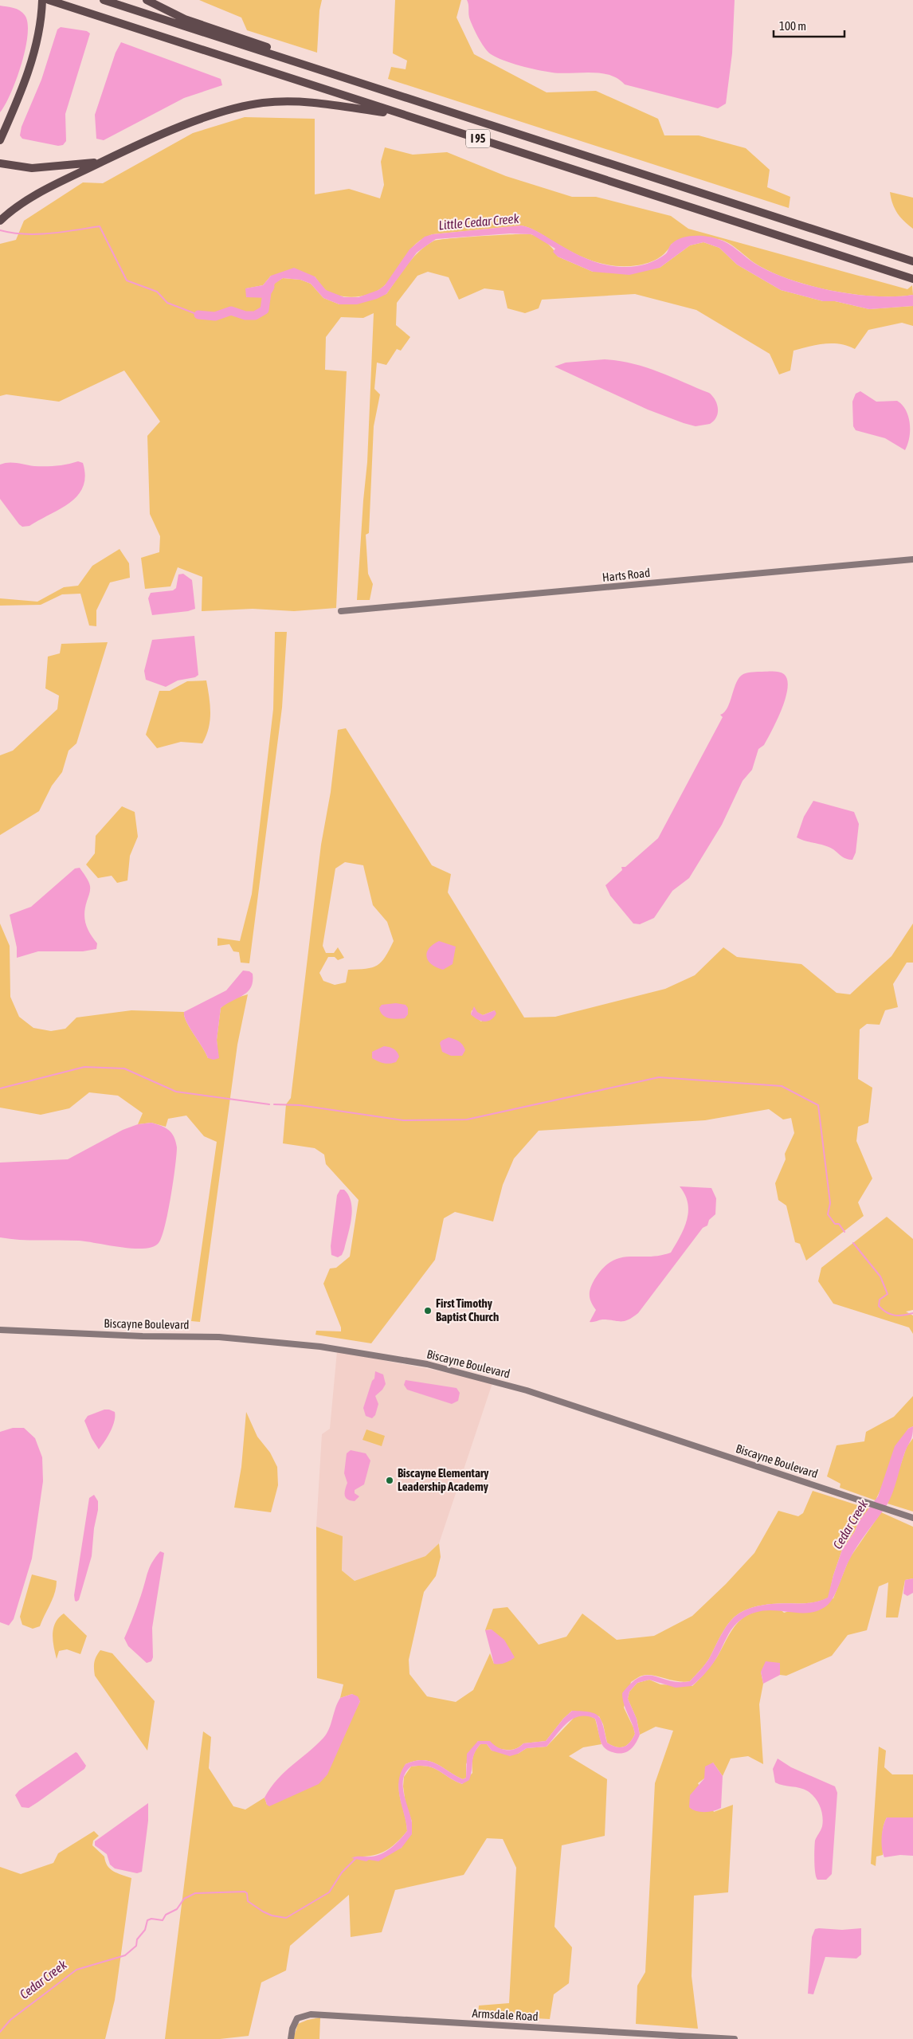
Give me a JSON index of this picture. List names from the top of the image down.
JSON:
{
  "streets": {
    "highway": ["I 95"],
    "street": ["Harts Road", "Biscayne Boulevard", "Armsdale Road"]
  },
  "water": ["Little Cedar Creek", "Cedar Creek"],
  "places": ["First Timothy Baptist Church", "Biscayne Elementary Leadership Academy"],
  "scale_bar": "100 m"
}
